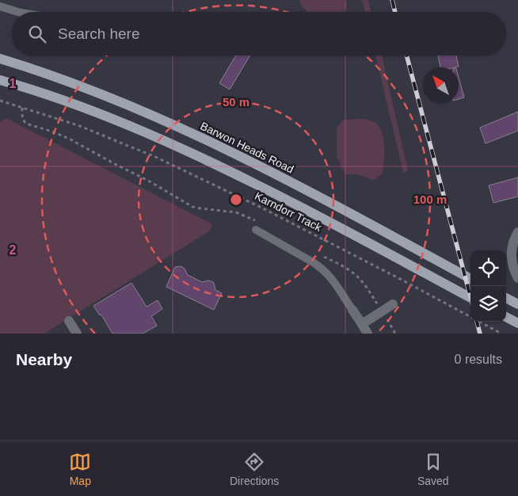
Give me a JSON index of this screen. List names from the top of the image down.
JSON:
{
  "streets": {
    "main road": ["Barwon Heads Road"],
    "path": ["Karndorr Track"]
  },
  "north": "top left",
  "page": {
    "search": "Search here",
    "heading": ["Nearby", "0 results"],
    "nav": ["Map", "Directions", "Saved"]
  },
  "grid": {
    "rows": ["1", "2"]
  },
  "rings": ["50 m", "100 m"]
}
